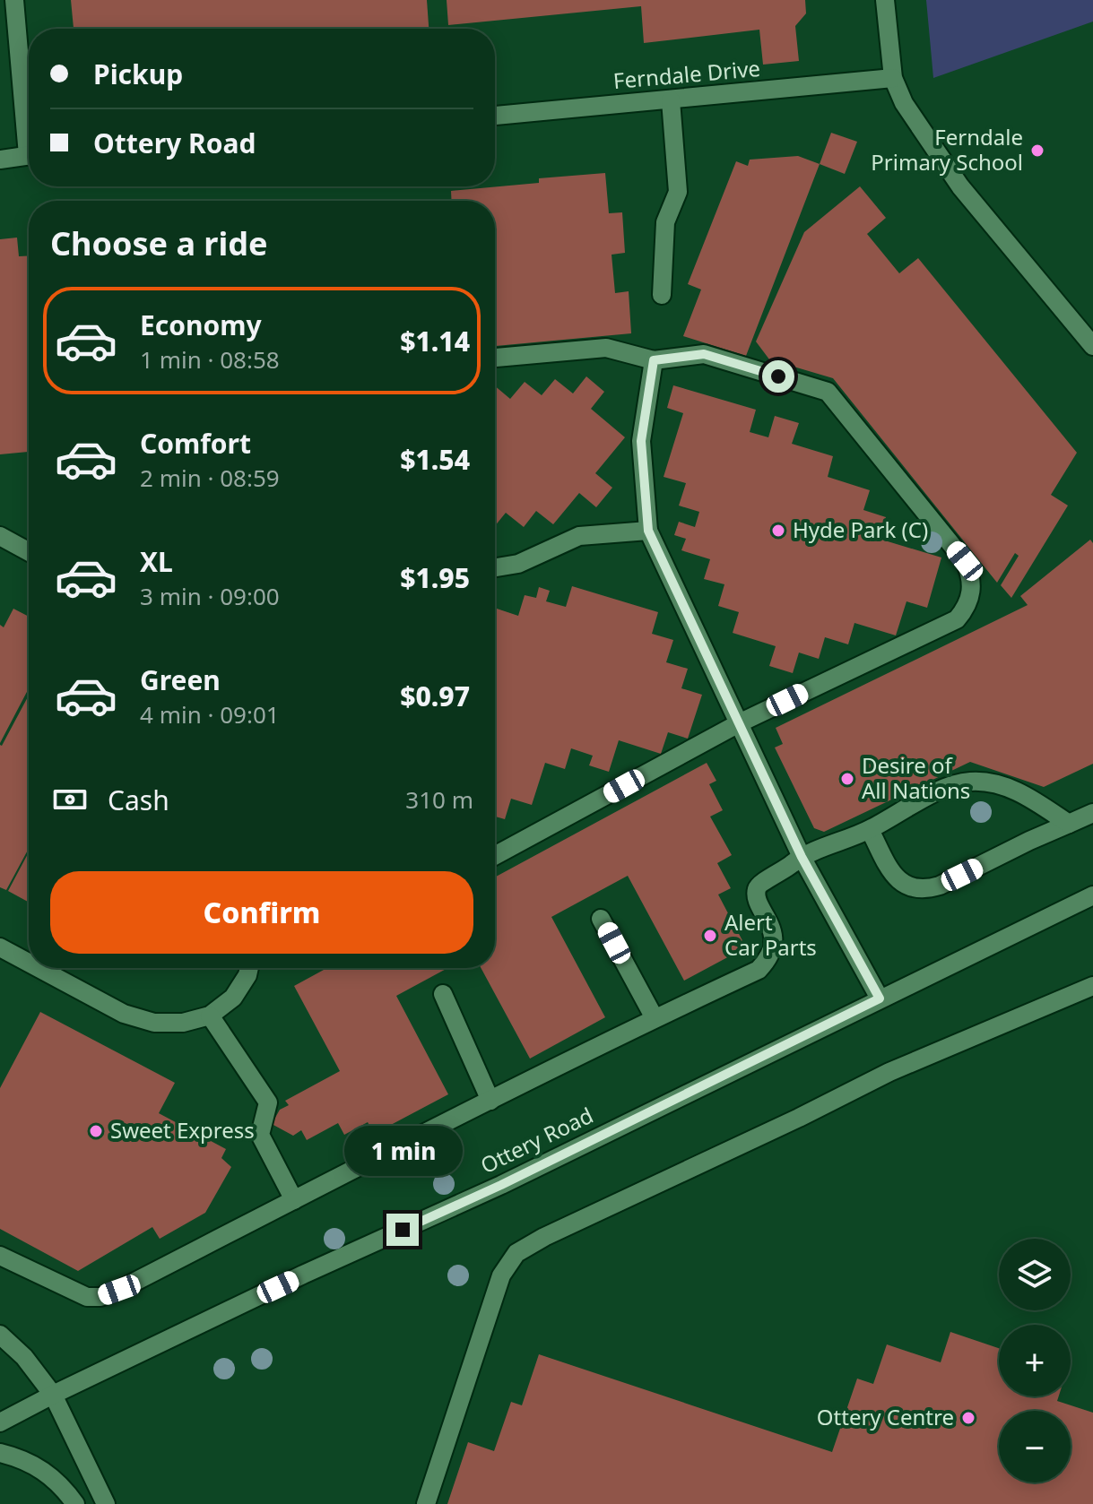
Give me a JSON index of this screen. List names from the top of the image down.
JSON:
{
  "streets": {
    "street": ["Ferndale Drive", "Ottery Road"]
  },
  "places": [
    "Ferndale Primary School",
    "Hyde Park (C)",
    "Desire of All Nations",
    "Alert Car Parts",
    "Sweet Express",
    "Ottery Centre"
  ],
  "page": {
    "banner": ["Pickup", "Ottery Road"],
    "heading": "Choose a ride",
    "list": [
      {
        "name": "Economy",
        "note": "1 min · 08:58",
        "value": "$1.14"
      },
      {
        "name": "Comfort",
        "note": "2 min · 08:59",
        "value": "$1.54"
      },
      {
        "name": "XL",
        "note": "3 min · 09:00",
        "value": "$1.95"
      },
      {
        "name": "Green",
        "note": "4 min · 09:01",
        "value": "$0.97"
      }
    ],
    "pay": ["Cash", "310 m"],
    "buttons": "Confirm",
    "bubble": "1 min",
    "map_buttons": ["+", "−"]
  }
}
